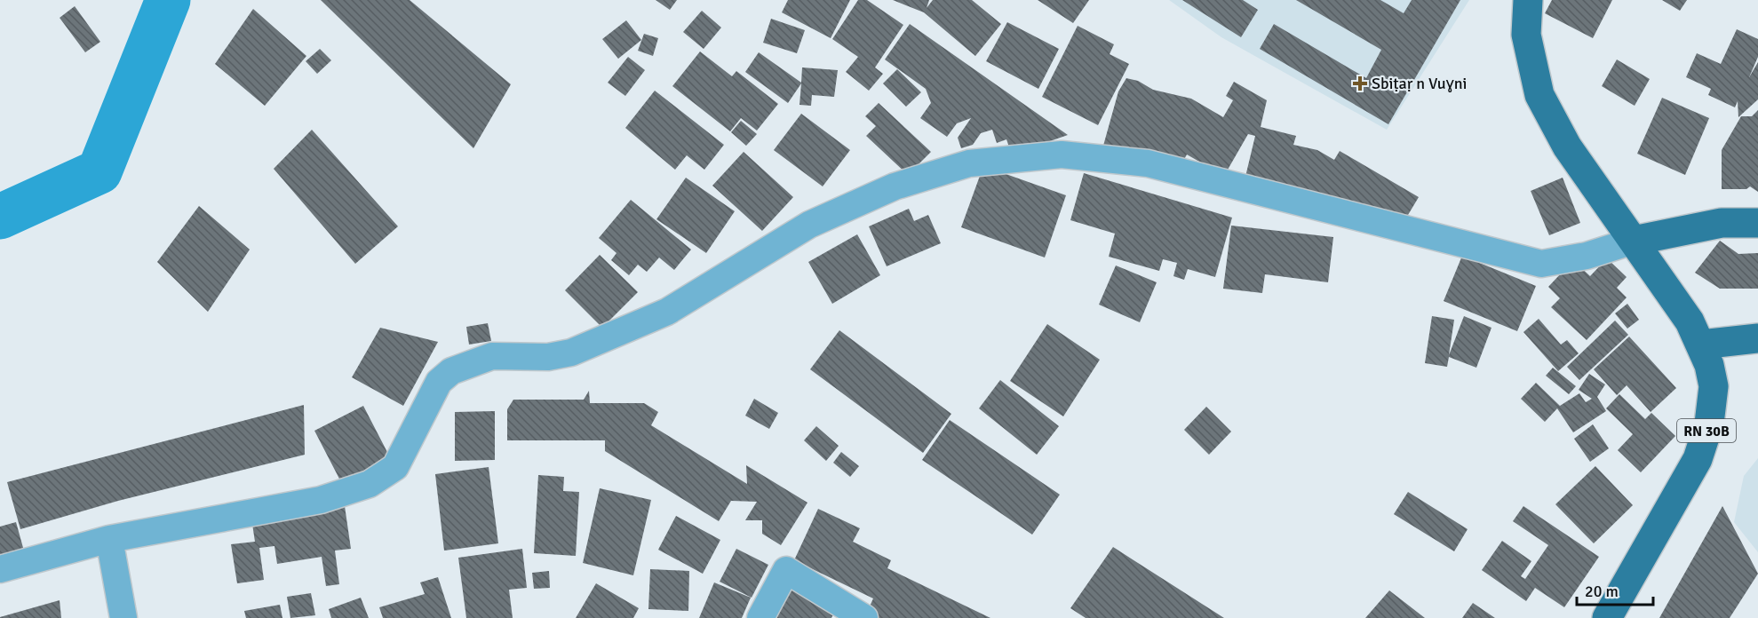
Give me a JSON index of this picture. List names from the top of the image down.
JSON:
{
  "streets": {
    "main road": ["RN 30B"]
  },
  "places": {
    "health": ["Sbiṭaṛ n Vuɣni"]
  },
  "scale_bar": "20 m"
}
